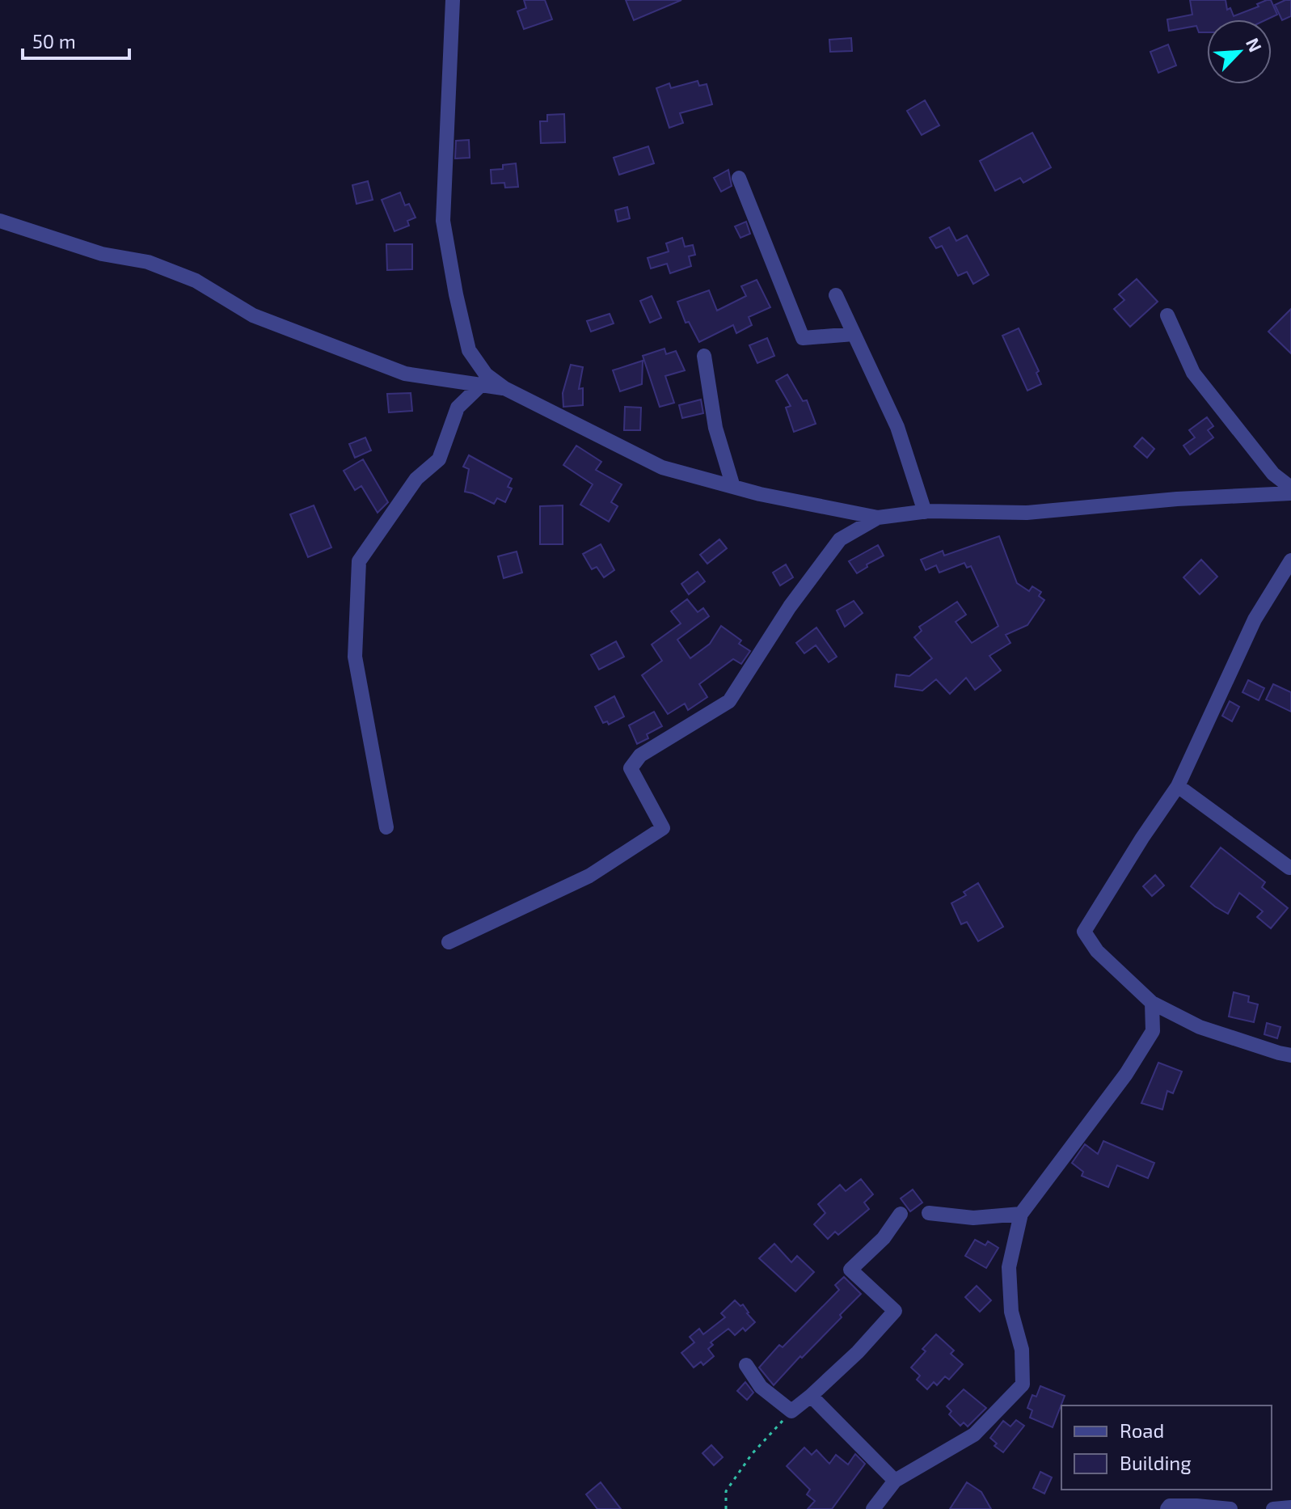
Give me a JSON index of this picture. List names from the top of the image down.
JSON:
{
  "legend": ["Road", "Building"],
  "scale_bar": "50 m",
  "north": "top right"
}
